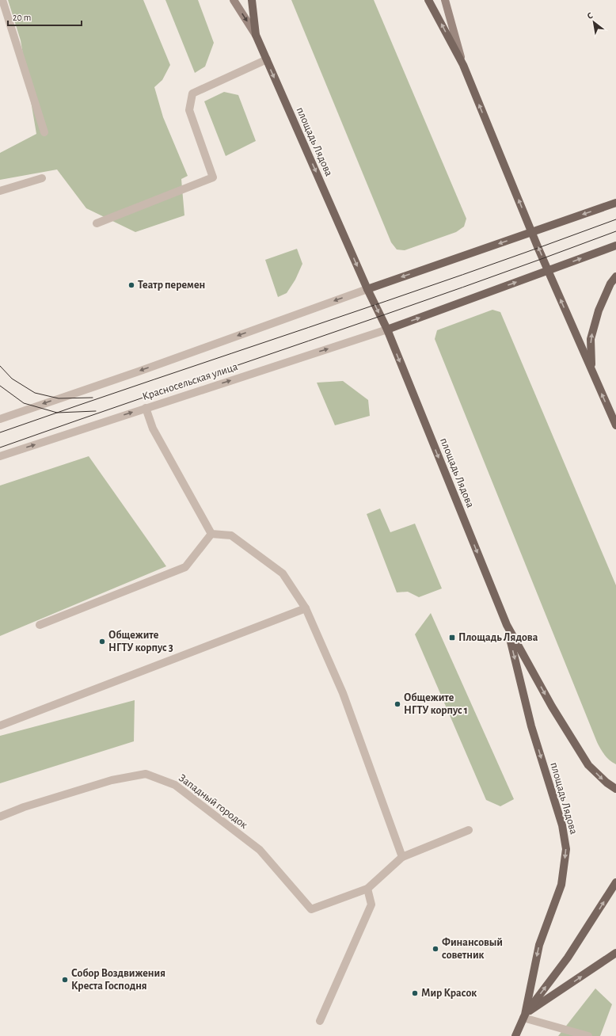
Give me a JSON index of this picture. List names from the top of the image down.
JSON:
{
  "streets": {
    "main road": ["площадь Лядова"],
    "street": ["Красносельская улица", "Западный городок"]
  },
  "crossings": [
    ["площадь Лядова", "Красносельская улица"]
  ],
  "one_way": ["площадь Лядова"],
  "places": {
    "other": [
      "Театр перемен",
      "Общежите НГТУ корпус 3",
      "Общежите НГТУ корпус 1",
      "Финансовый советник",
      "Собор Воздвижения Креста Господня",
      "Мир Красок"
    ],
    "transit": ["Площадь Лядова"]
  },
  "scale_bar": "20 m",
  "north": "top left"
}
